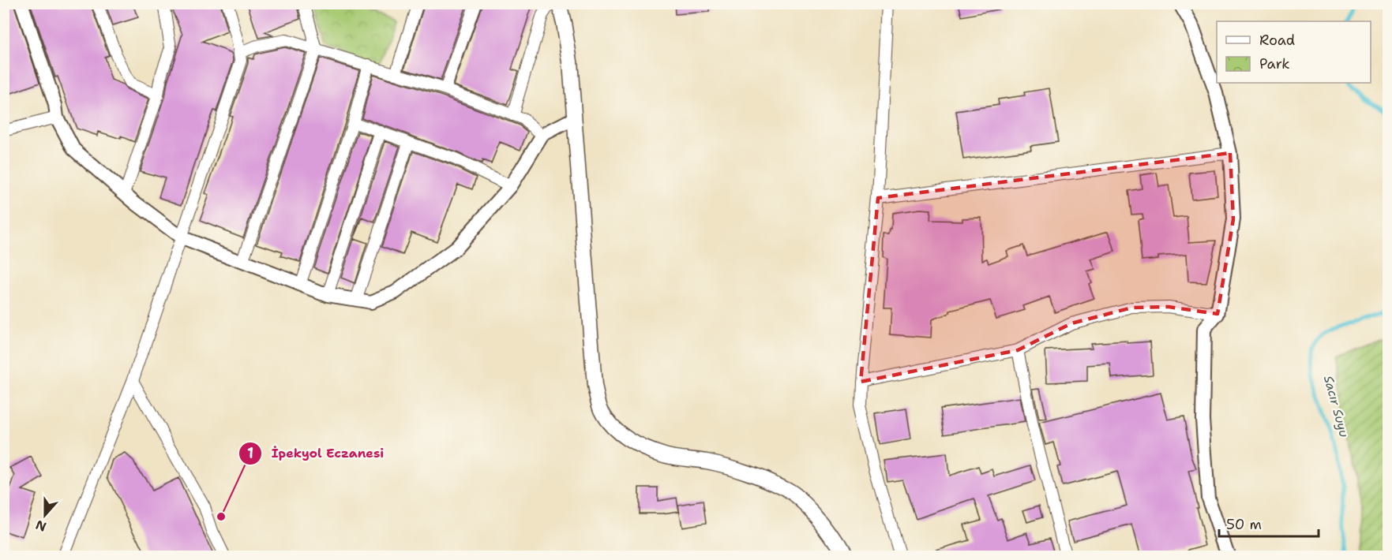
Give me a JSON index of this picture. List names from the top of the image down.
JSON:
{
  "water": ["Sacır Suyu"],
  "places": ["İpekyol Eczanesi"],
  "legend": ["Road", "Park"],
  "scale_bar": "50 m",
  "north": "bottom"
}
